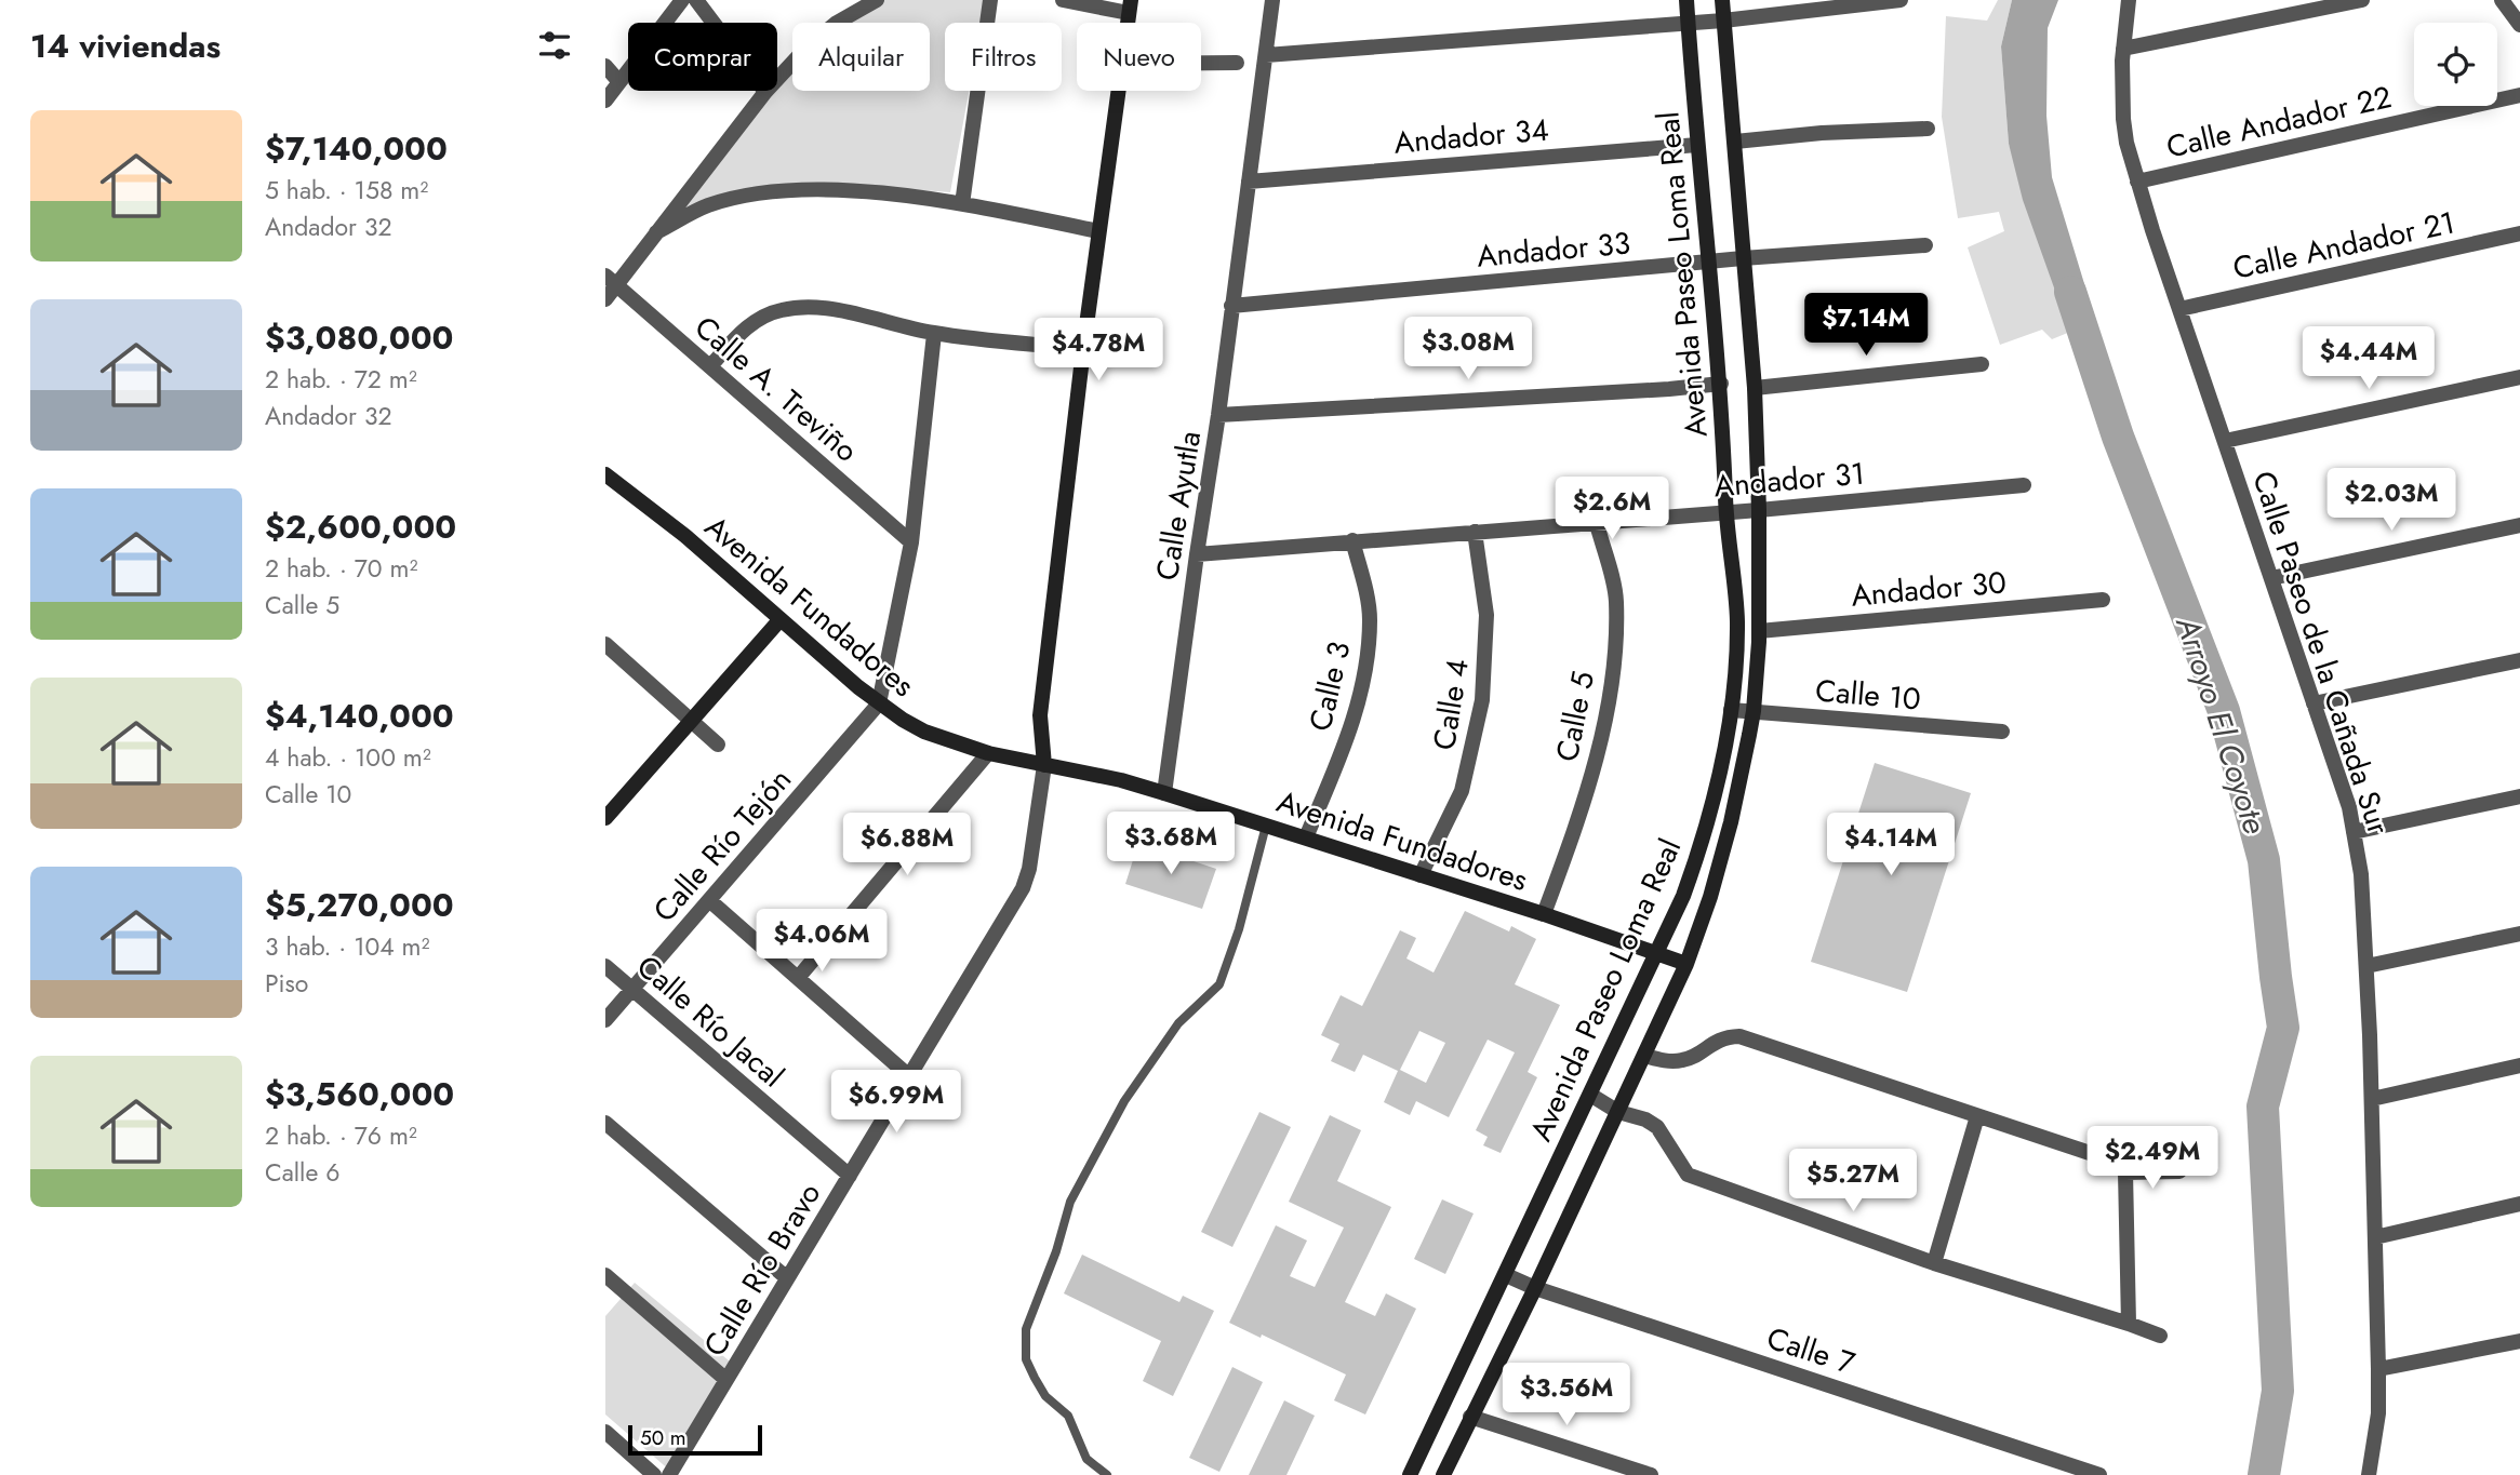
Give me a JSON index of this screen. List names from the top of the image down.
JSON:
{
  "streets": {
    "street": [
      "Calle Andador 22",
      "Andador 34",
      "Calle Andador 21",
      "Andador 33",
      "Avenida Paseo Loma Real",
      "Calle A. Treviño",
      "Andador 31",
      "Calle Ayutla",
      "Andador 30",
      "Avenida Fundadores",
      "Calle Paseo de la Cañada Sur",
      "Calle 3",
      "Calle 10",
      "Calle 4",
      "Calle 5",
      "Calle Río Tejón",
      "Calle Río Jacal",
      "Calle Río Bravo",
      "Calle 7"
    ]
  },
  "crossings": [
    ["Calle Andador 22", "Calle Paseo de la Cañada Sur"],
    ["Andador 34", "Avenida Paseo Loma Real"],
    ["Andador 34", "Calle Ayutla"],
    ["Calle Andador 21", "Calle Paseo de la Cañada Sur"],
    ["Andador 33", "Avenida Paseo Loma Real"],
    ["Andador 33", "Calle Ayutla"],
    ["Avenida Paseo Loma Real", "Andador 31"],
    ["Avenida Paseo Loma Real", "Andador 30"],
    ["Avenida Paseo Loma Real", "Avenida Fundadores"],
    ["Avenida Paseo Loma Real", "Calle 10"],
    ["Avenida Paseo Loma Real", "Calle 7"],
    ["Andador 31", "Calle Ayutla"],
    ["Andador 31", "Calle 3"],
    ["Andador 31", "Calle 4"],
    ["Andador 31", "Calle 5"],
    ["Calle Ayutla", "Avenida Fundadores"],
    ["Avenida Fundadores", "Calle 3"],
    ["Avenida Fundadores", "Calle 4"],
    ["Avenida Fundadores", "Calle 5"],
    ["Avenida Fundadores", "Calle Río Tejón"],
    ["Avenida Fundadores", "Calle Río Bravo"],
    ["Calle Río Tejón", "Calle Río Jacal"],
    ["Calle Río Jacal", "Calle Río Bravo"]
  ],
  "water": ["Arroyo El Coyote"],
  "scale_bar": "50 m",
  "page": {
    "heading": "14 viviendas",
    "chip": [
      "Comprar",
      "Alquilar",
      "Filtros",
      "Nuevo"
    ],
    "list": [
      {
        "name": "$7,140,000",
        "note": "5 hab. · 158 m² · Andador 32"
      },
      {
        "name": "$3,080,000",
        "note": "2 hab. · 72 m² · Andador 32"
      },
      {
        "name": "$2,600,000",
        "note": "2 hab. · 70 m² · Calle 5"
      },
      {
        "name": "$4,140,000",
        "note": "4 hab. · 100 m² · Calle 10"
      },
      {
        "name": "$5,270,000",
        "note": "3 hab. · 104 m² · Piso"
      },
      {
        "name": "$3,560,000",
        "note": "2 hab. · 76 m² · Calle 6"
      }
    ],
    "price": [
      "$7.14M",
      "$3.08M",
      "$4.78M",
      "$4.44M",
      "$2.03M",
      "$2.6M",
      "$3.68M",
      "$6.88M",
      "$4.14M",
      "$4.06M",
      "$6.99M",
      "$2.49M",
      "$5.27M",
      "$3.56M"
    ],
    "scale": "50 m"
  }
}
